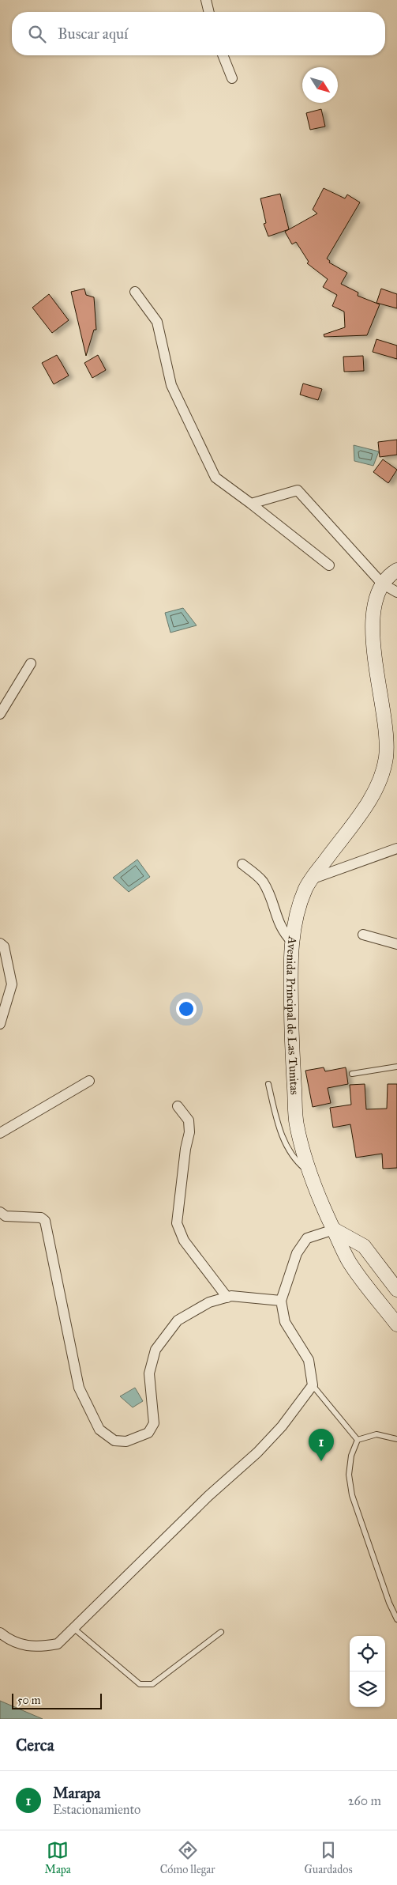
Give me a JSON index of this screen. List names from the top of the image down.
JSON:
{
  "streets": {
    "main road": ["Avenida Principal de Las Tunitas"]
  },
  "scale_bar": "50 m",
  "north": "bottom right",
  "page": {
    "search": "Buscar aquí",
    "pins": "1",
    "scale": "50 m",
    "heading": "Cerca",
    "list": [
      {
        "mark": "1",
        "name": "Marapa",
        "note": "Estacionamiento",
        "value": "260 m"
      }
    ],
    "nav": ["Mapa", "Cómo llegar", "Guardados"]
  }
}
